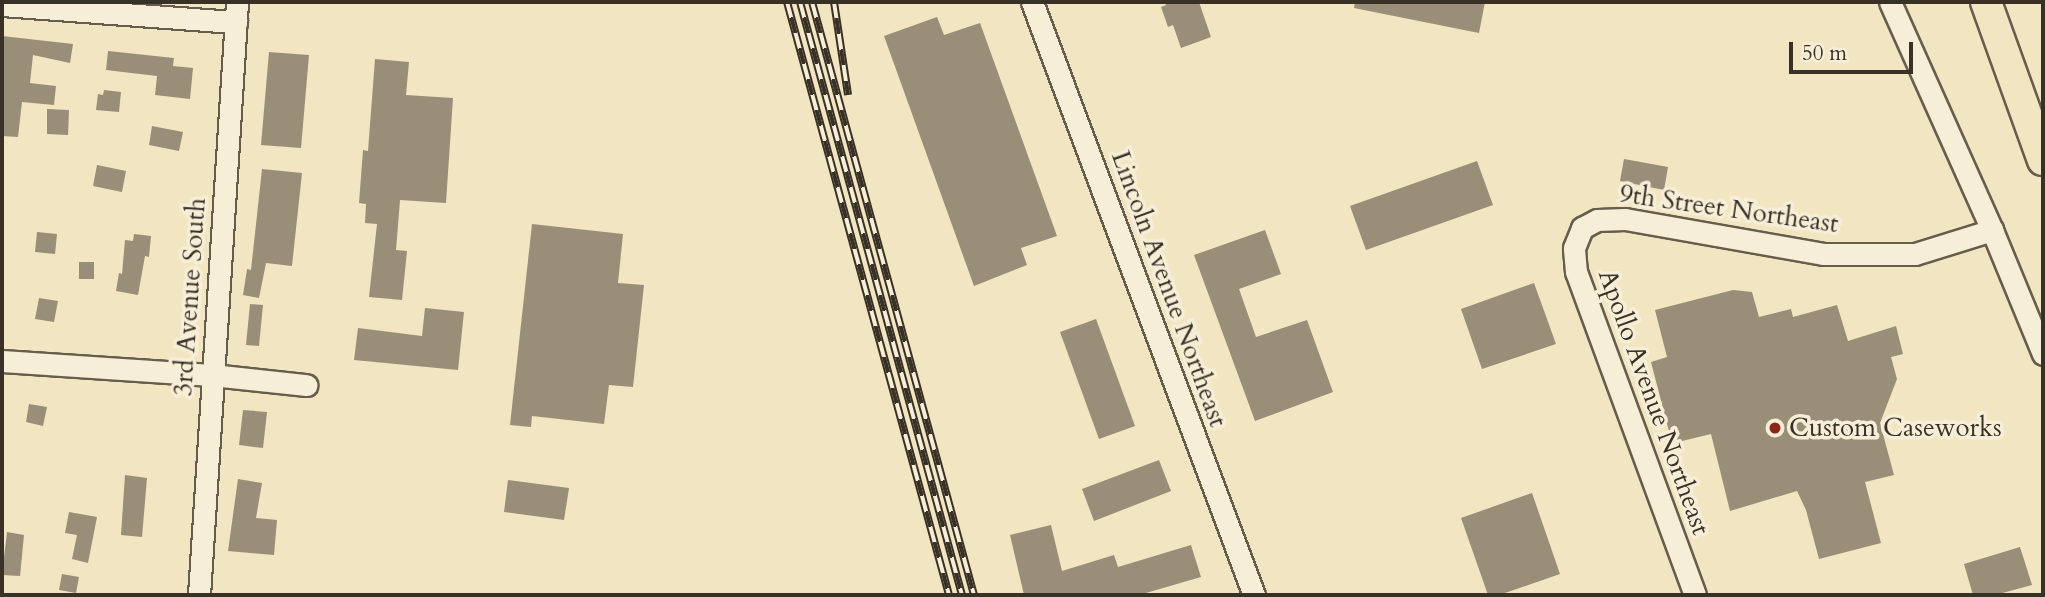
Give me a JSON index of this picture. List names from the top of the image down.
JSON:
{
  "streets": {
    "street": [
      "9th Street Northeast",
      "Lincoln Avenue Northeast",
      "3rd Avenue South",
      "Apollo Avenue Northeast"
    ]
  },
  "crossings": [
    ["9th Street Northeast", "Apollo Avenue Northeast"]
  ],
  "places": ["Custom Caseworks"],
  "scale_bar": "50 m"
}
